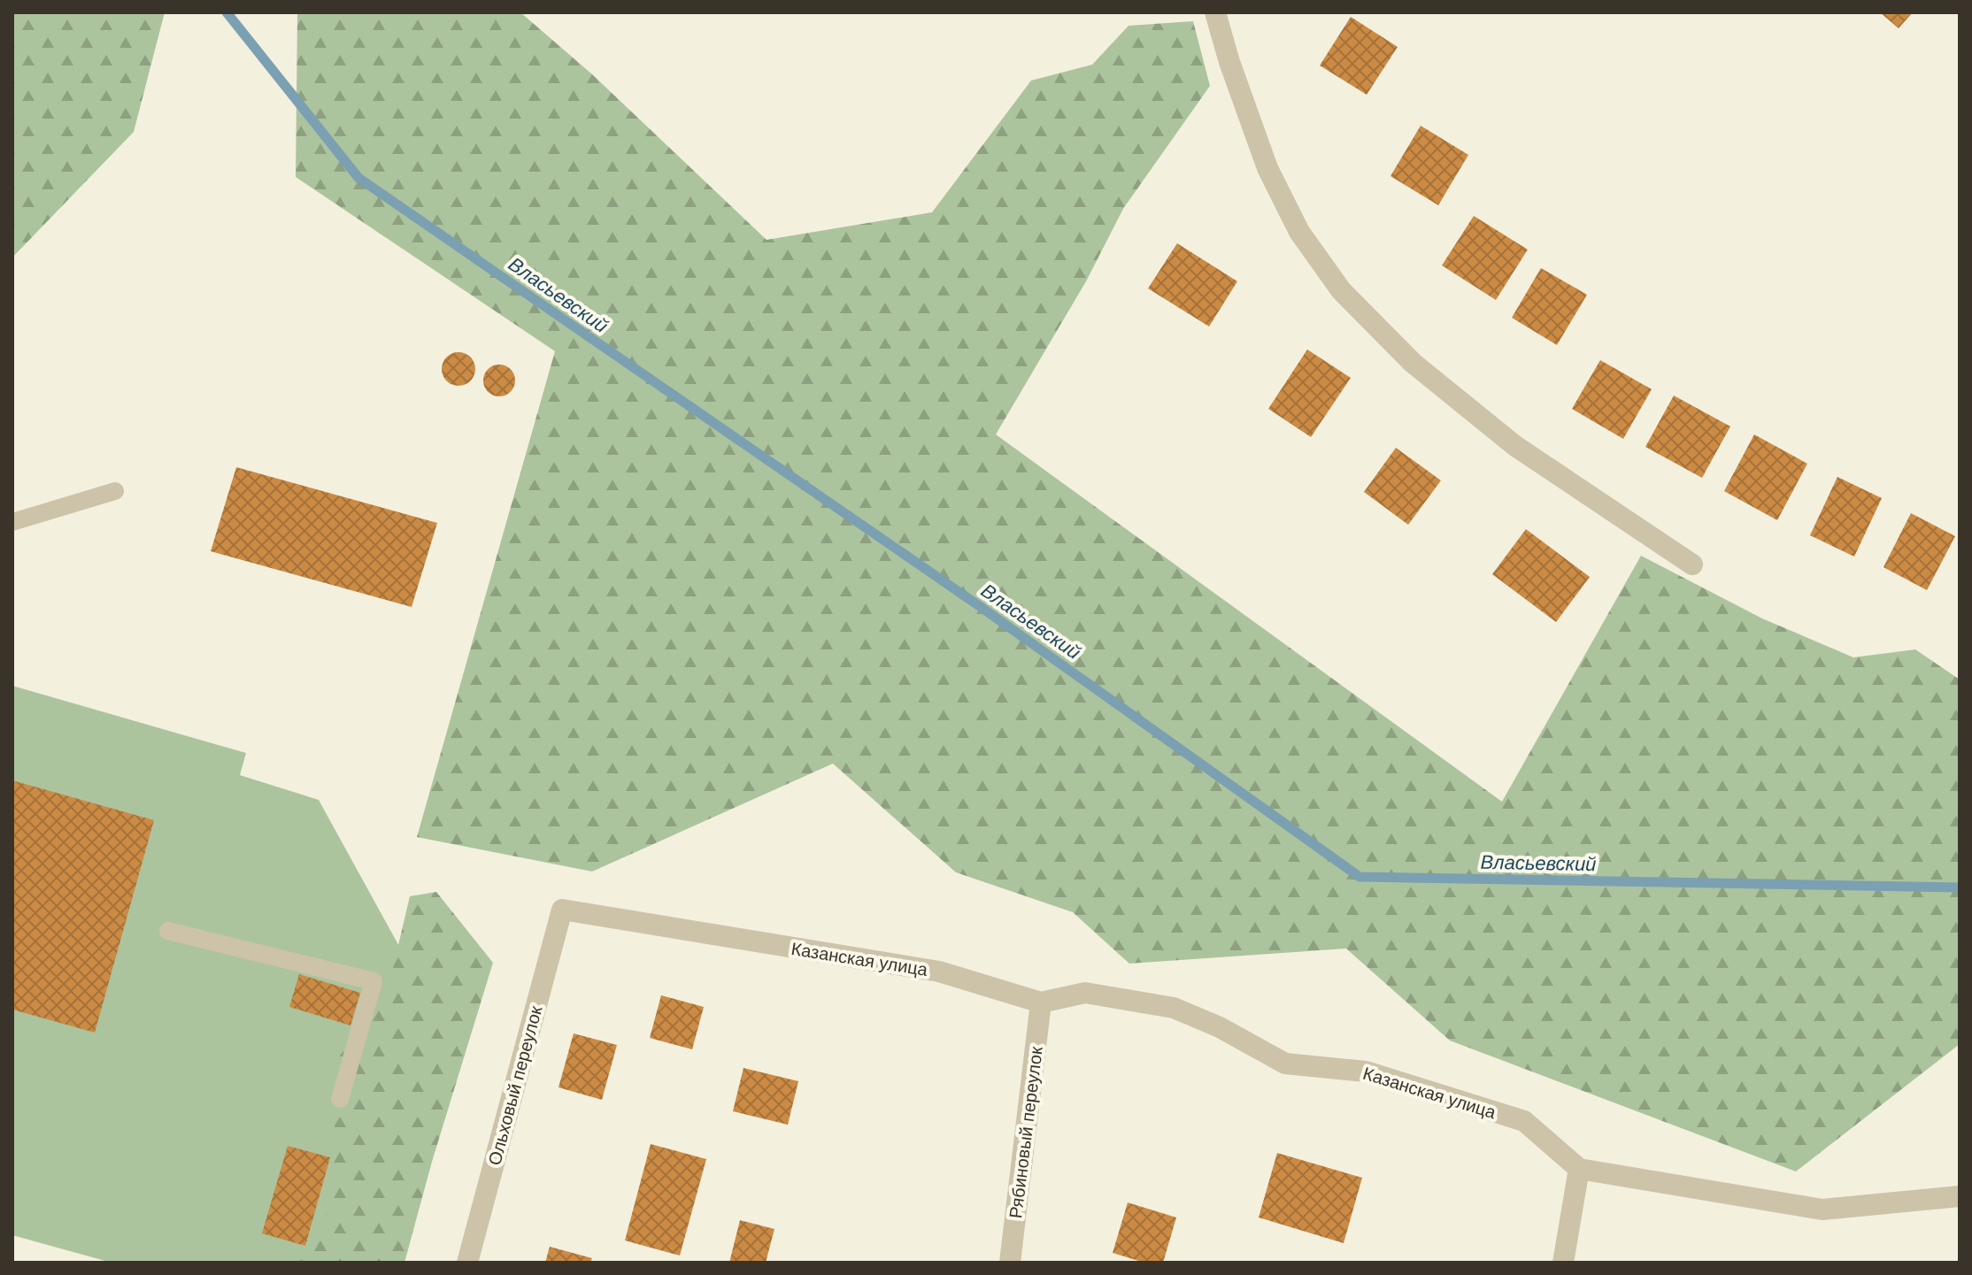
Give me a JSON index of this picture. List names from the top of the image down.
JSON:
{
  "streets": {
    "street": ["Казанская улица", "Ольховый переулок", "Рябиновый переулок"]
  },
  "crossings": [
    ["Казанская улица", "Ольховый переулок"],
    ["Казанская улица", "Рябиновый переулок"]
  ],
  "water": ["Власьевский"]
}
